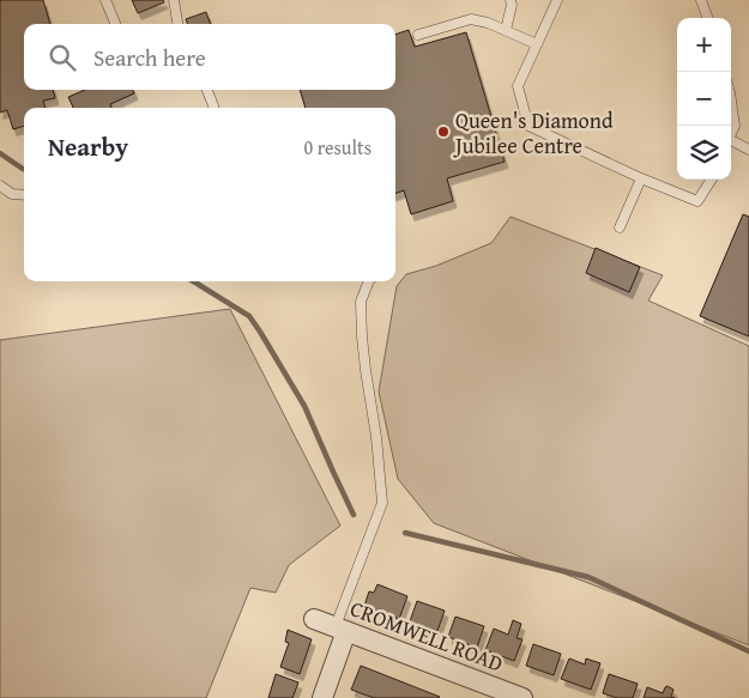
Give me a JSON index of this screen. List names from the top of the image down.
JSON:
{
  "streets": {
    "street": ["CROMWELL ROAD"]
  },
  "places": ["Queen's Diamond Jubilee Centre"],
  "page": {
    "map_buttons": ["+", "−"],
    "search": "Search here",
    "heading": ["Nearby", "0 results"]
  }
}
